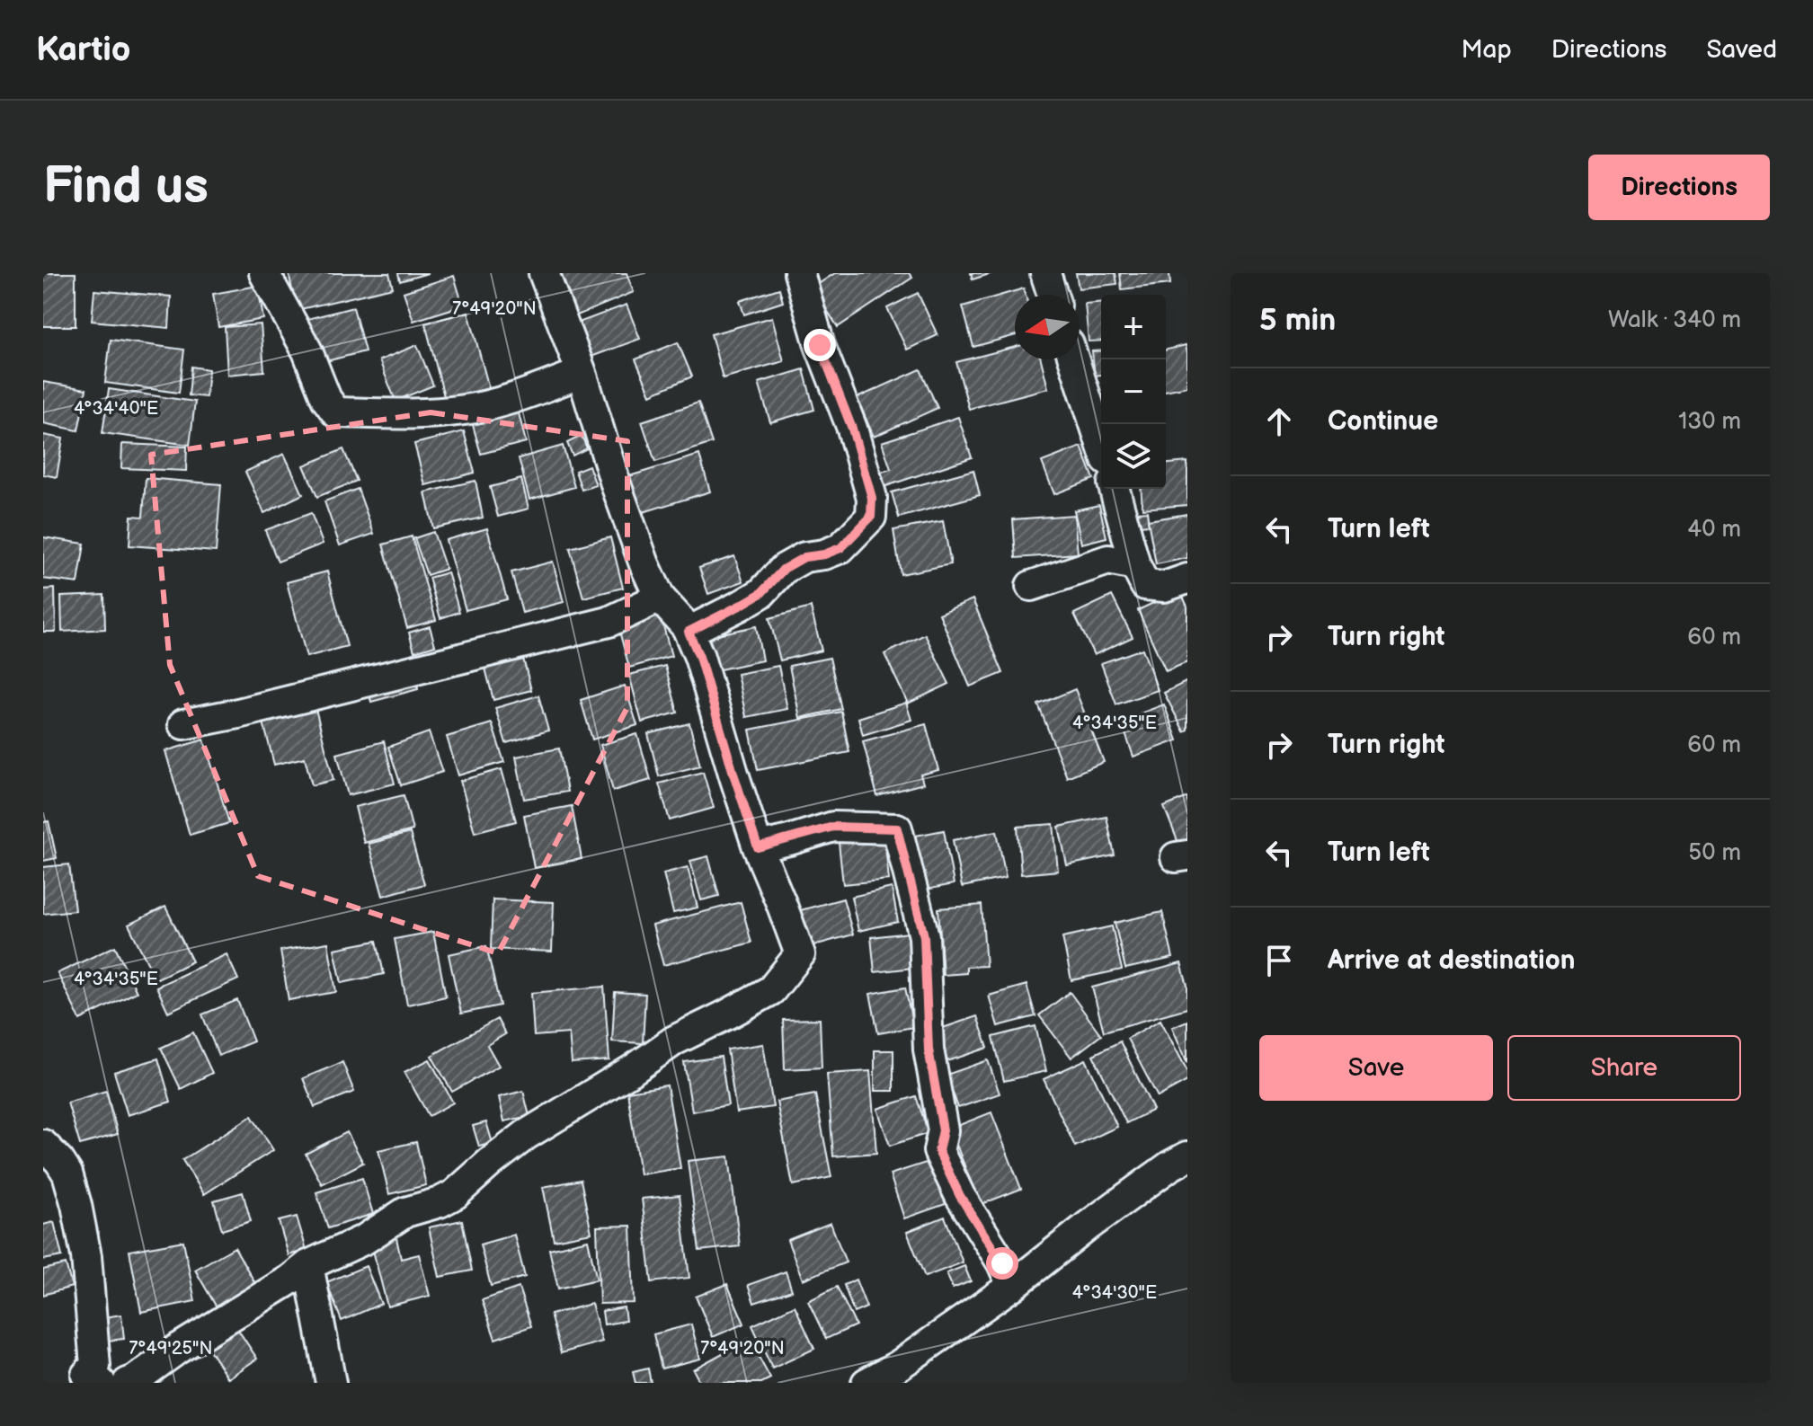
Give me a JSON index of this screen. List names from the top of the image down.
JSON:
{
  "north": "left",
  "page": {
    "header": "Kartio",
    "nav": ["Map", "Directions", "Saved"],
    "buttons": [
      "Directions",
      ["Save", "Share"]
    ],
    "title": "Find us",
    "heading": ["5 min", "Walk · 340 m"],
    "map_buttons": ["+", "−"],
    "list": [
      ["Continue", "130 m"],
      ["Turn left", "40 m"],
      ["Turn right", "60 m"],
      ["Turn right", "60 m"],
      ["Turn left", "50 m"],
      "Arrive at destination"
    ]
  },
  "coordinates": [
    "7°49'20\"N",
    "4°34'40\"E",
    "4°34'35\"E",
    "4°34'30\"E",
    "7°49'25\"N"
  ]
}
